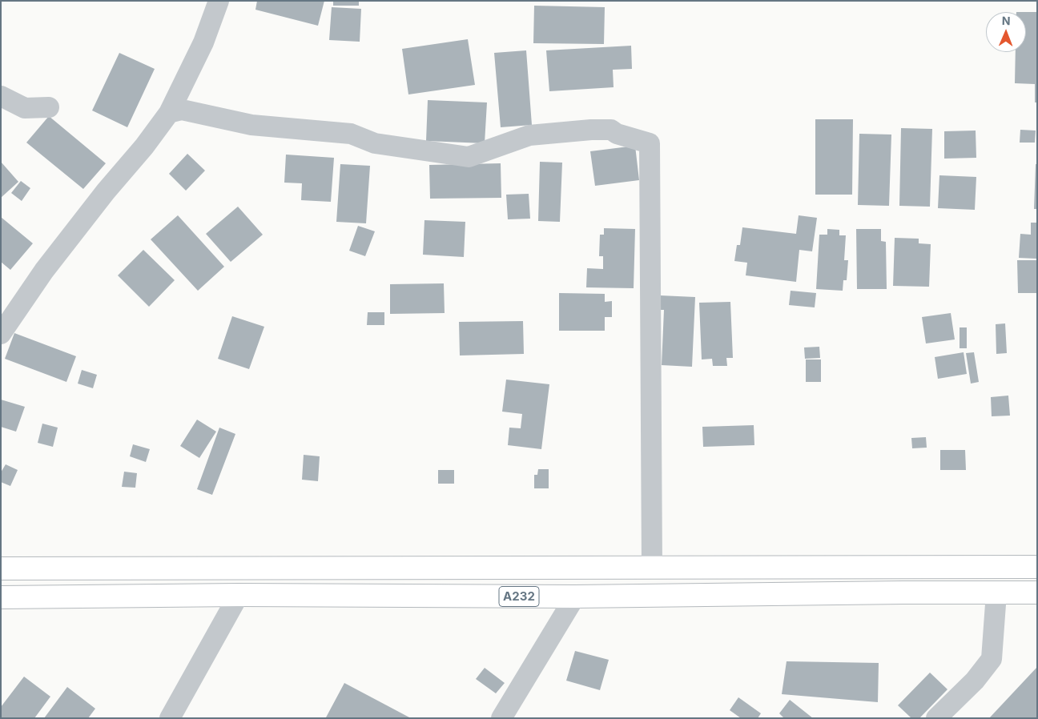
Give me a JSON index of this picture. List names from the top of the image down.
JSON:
{
  "streets": {
    "highway": ["A232"]
  },
  "north": "top"
}
